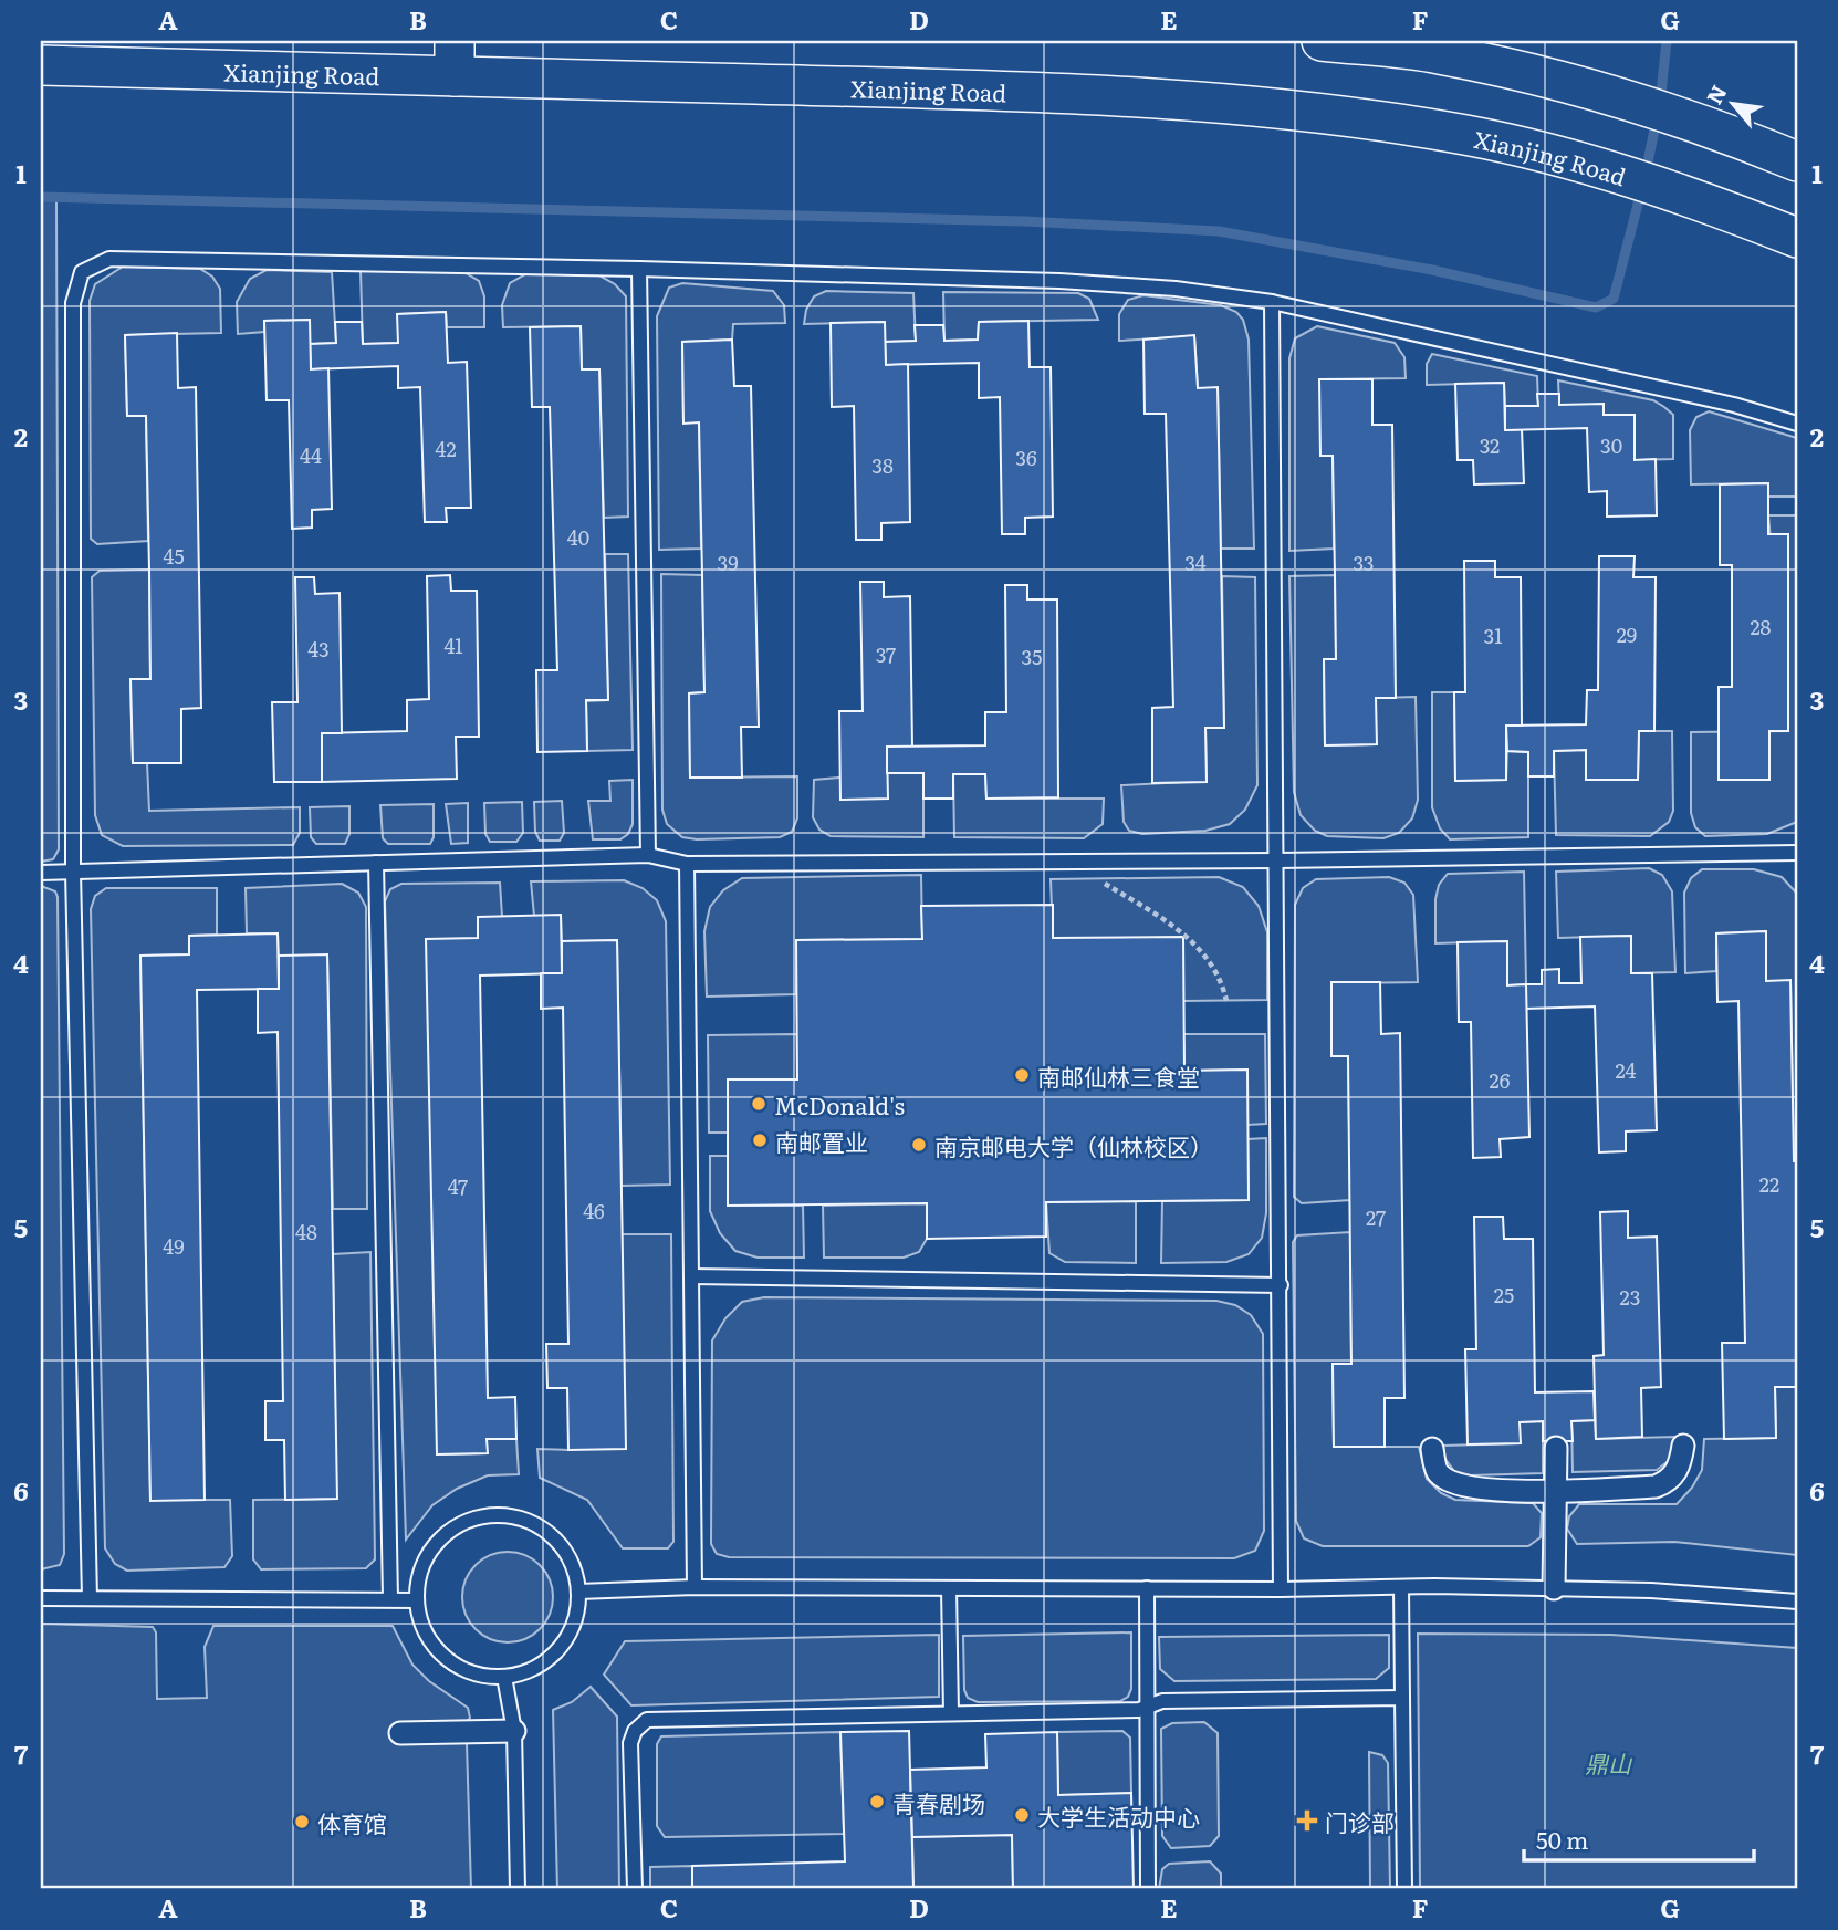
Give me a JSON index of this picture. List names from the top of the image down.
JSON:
{
  "streets": {
    "main road": ["Xianjing Road"]
  },
  "parks": ["鼎山"],
  "places": {
    "other": [
      "南邮仙林三食堂",
      "McDonald's",
      "南邮置业",
      "南京邮电大学（仙林校区）",
      "青春剧场",
      "大学生活动中心",
      "体育馆"
    ],
    "health": ["门诊部"]
  },
  "house_numbers": [
    "32",
    "30",
    "42",
    "44",
    "36",
    "38",
    "40",
    "45",
    "39",
    "34",
    "33",
    "28",
    "29",
    "31",
    "41",
    "43",
    "37",
    "35",
    "24",
    "26",
    "22",
    "47",
    "46",
    "27",
    "48",
    "49",
    "25",
    "23"
  ],
  "scale_bar": "50 m",
  "north": "top left",
  "grid": {
    "columns": [
      "A",
      "B",
      "C",
      "D",
      "E",
      "F",
      "G"
    ],
    "rows": [
      "1",
      "2",
      "3",
      "4",
      "5",
      "6",
      "7"
    ]
  }
}
